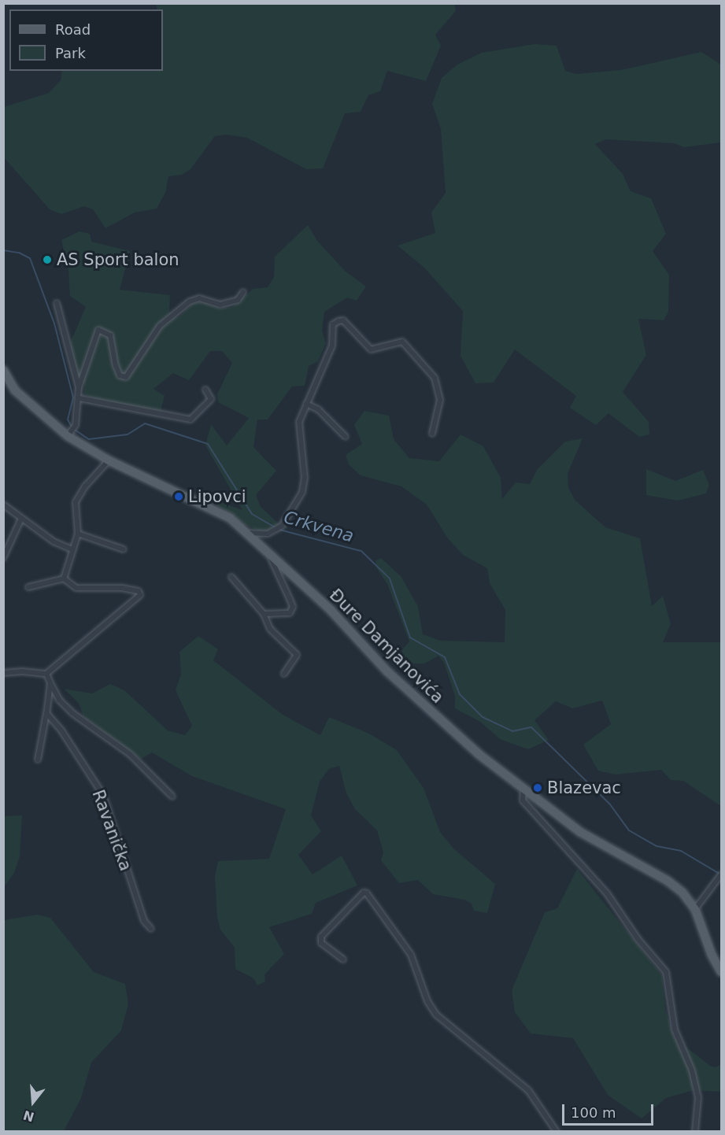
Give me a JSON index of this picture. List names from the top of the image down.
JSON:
{
  "streets": {
    "main road": ["Đure Damjanovića"],
    "street": ["Ravanička"]
  },
  "water": ["Crkvena"],
  "places": ["AS Sport balon", "Lipovci", "Blazevac"],
  "legend": ["Road", "Park"],
  "scale_bar": "100 m",
  "north": "bottom"
}
